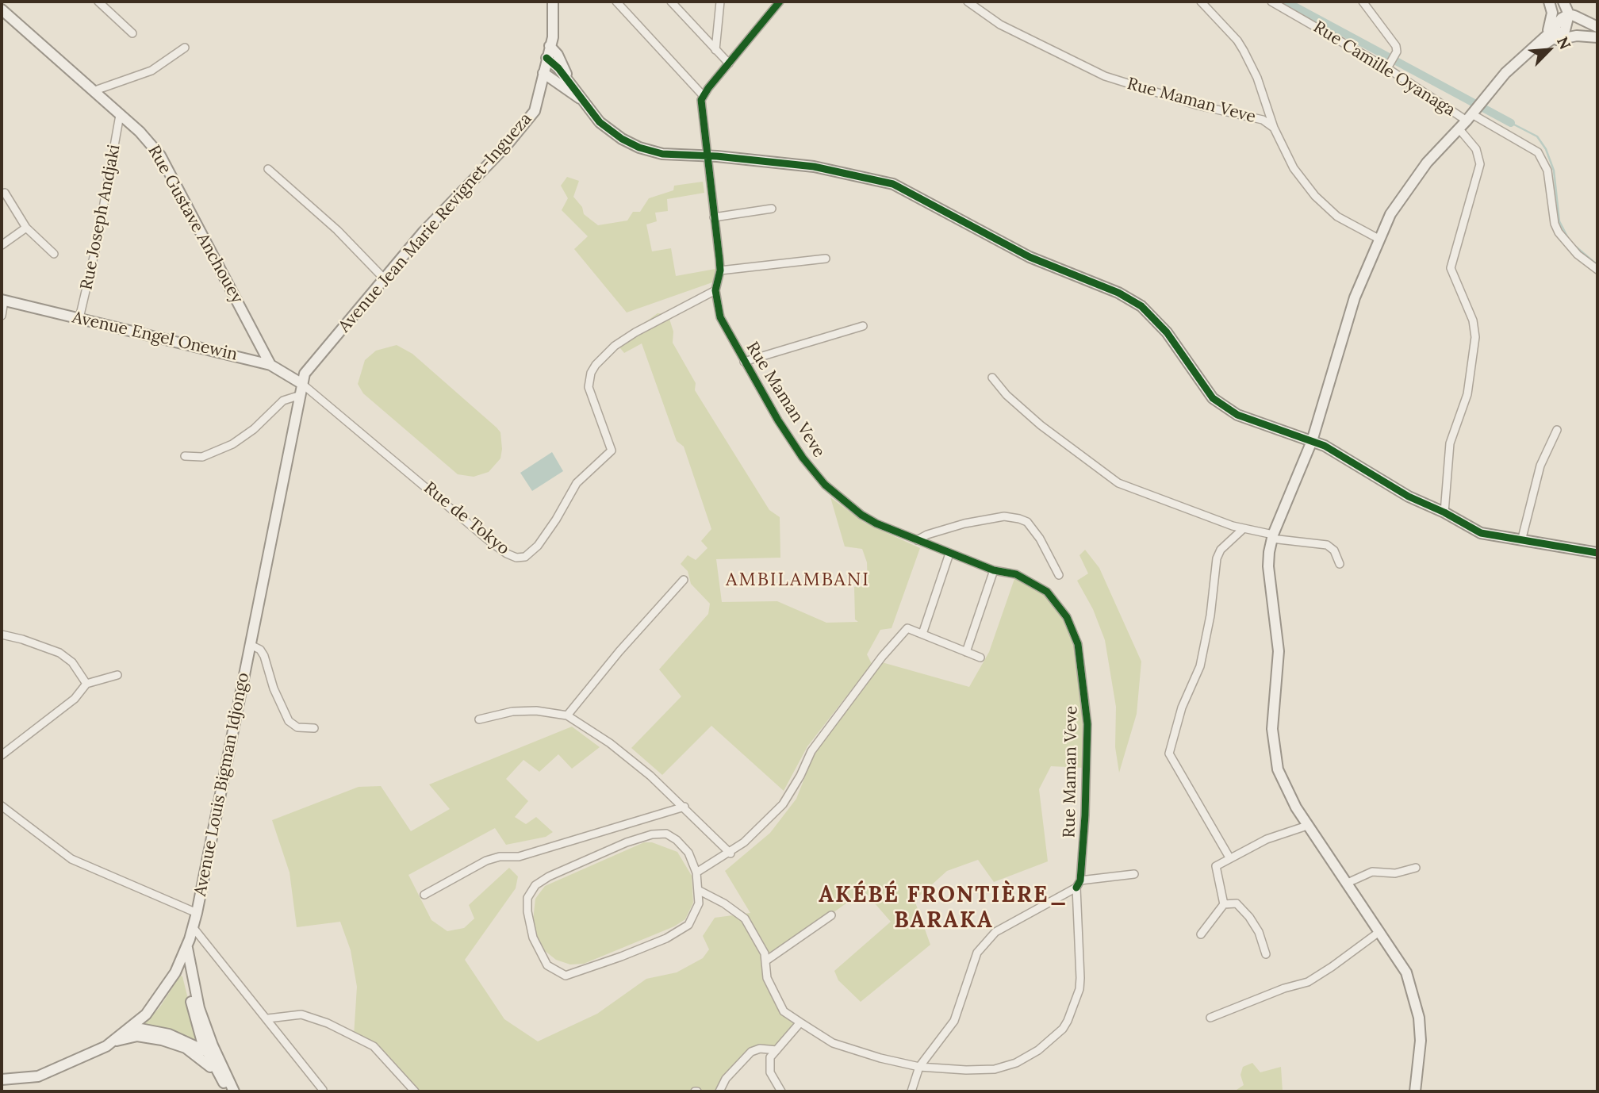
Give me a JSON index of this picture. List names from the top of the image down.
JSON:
{
  "streets": {
    "main road": [
      "Avenue Jean Marie Revignet-Ingueza",
      "Rue Gustave Anchouey",
      "Avenue Engel Onewin",
      "Avenue Louis Bigman Idjongo"
    ],
    "street": [
      "Rue Camille Oyanaga",
      "Rue Maman Veve",
      "Rue Joseph Andjaki",
      "Rue de Tokyo"
    ]
  },
  "crossings": [
    ["Rue Maman Veve", "Rue de Tokyo"],
    ["Rue Joseph Andjaki", "Rue Gustave Anchouey"],
    ["Rue Joseph Andjaki", "Avenue Engel Onewin"],
    ["Avenue Jean Marie Revignet-Ingueza", "Avenue Engel Onewin"],
    ["Avenue Jean Marie Revignet-Ingueza", "Rue de Tokyo"],
    ["Avenue Jean Marie Revignet-Ingueza", "Avenue Louis Bigman Idjongo"],
    ["Rue Gustave Anchouey", "Avenue Engel Onewin"],
    ["Avenue Engel Onewin", "Rue de Tokyo"],
    ["Avenue Engel Onewin", "Avenue Louis Bigman Idjongo"],
    ["Rue de Tokyo", "Avenue Louis Bigman Idjongo"]
  ],
  "districts": ["AMBILAMBANI", "AKÉBÉ FRONTIÈRE_ BARAKA"],
  "north": "top right"
}
